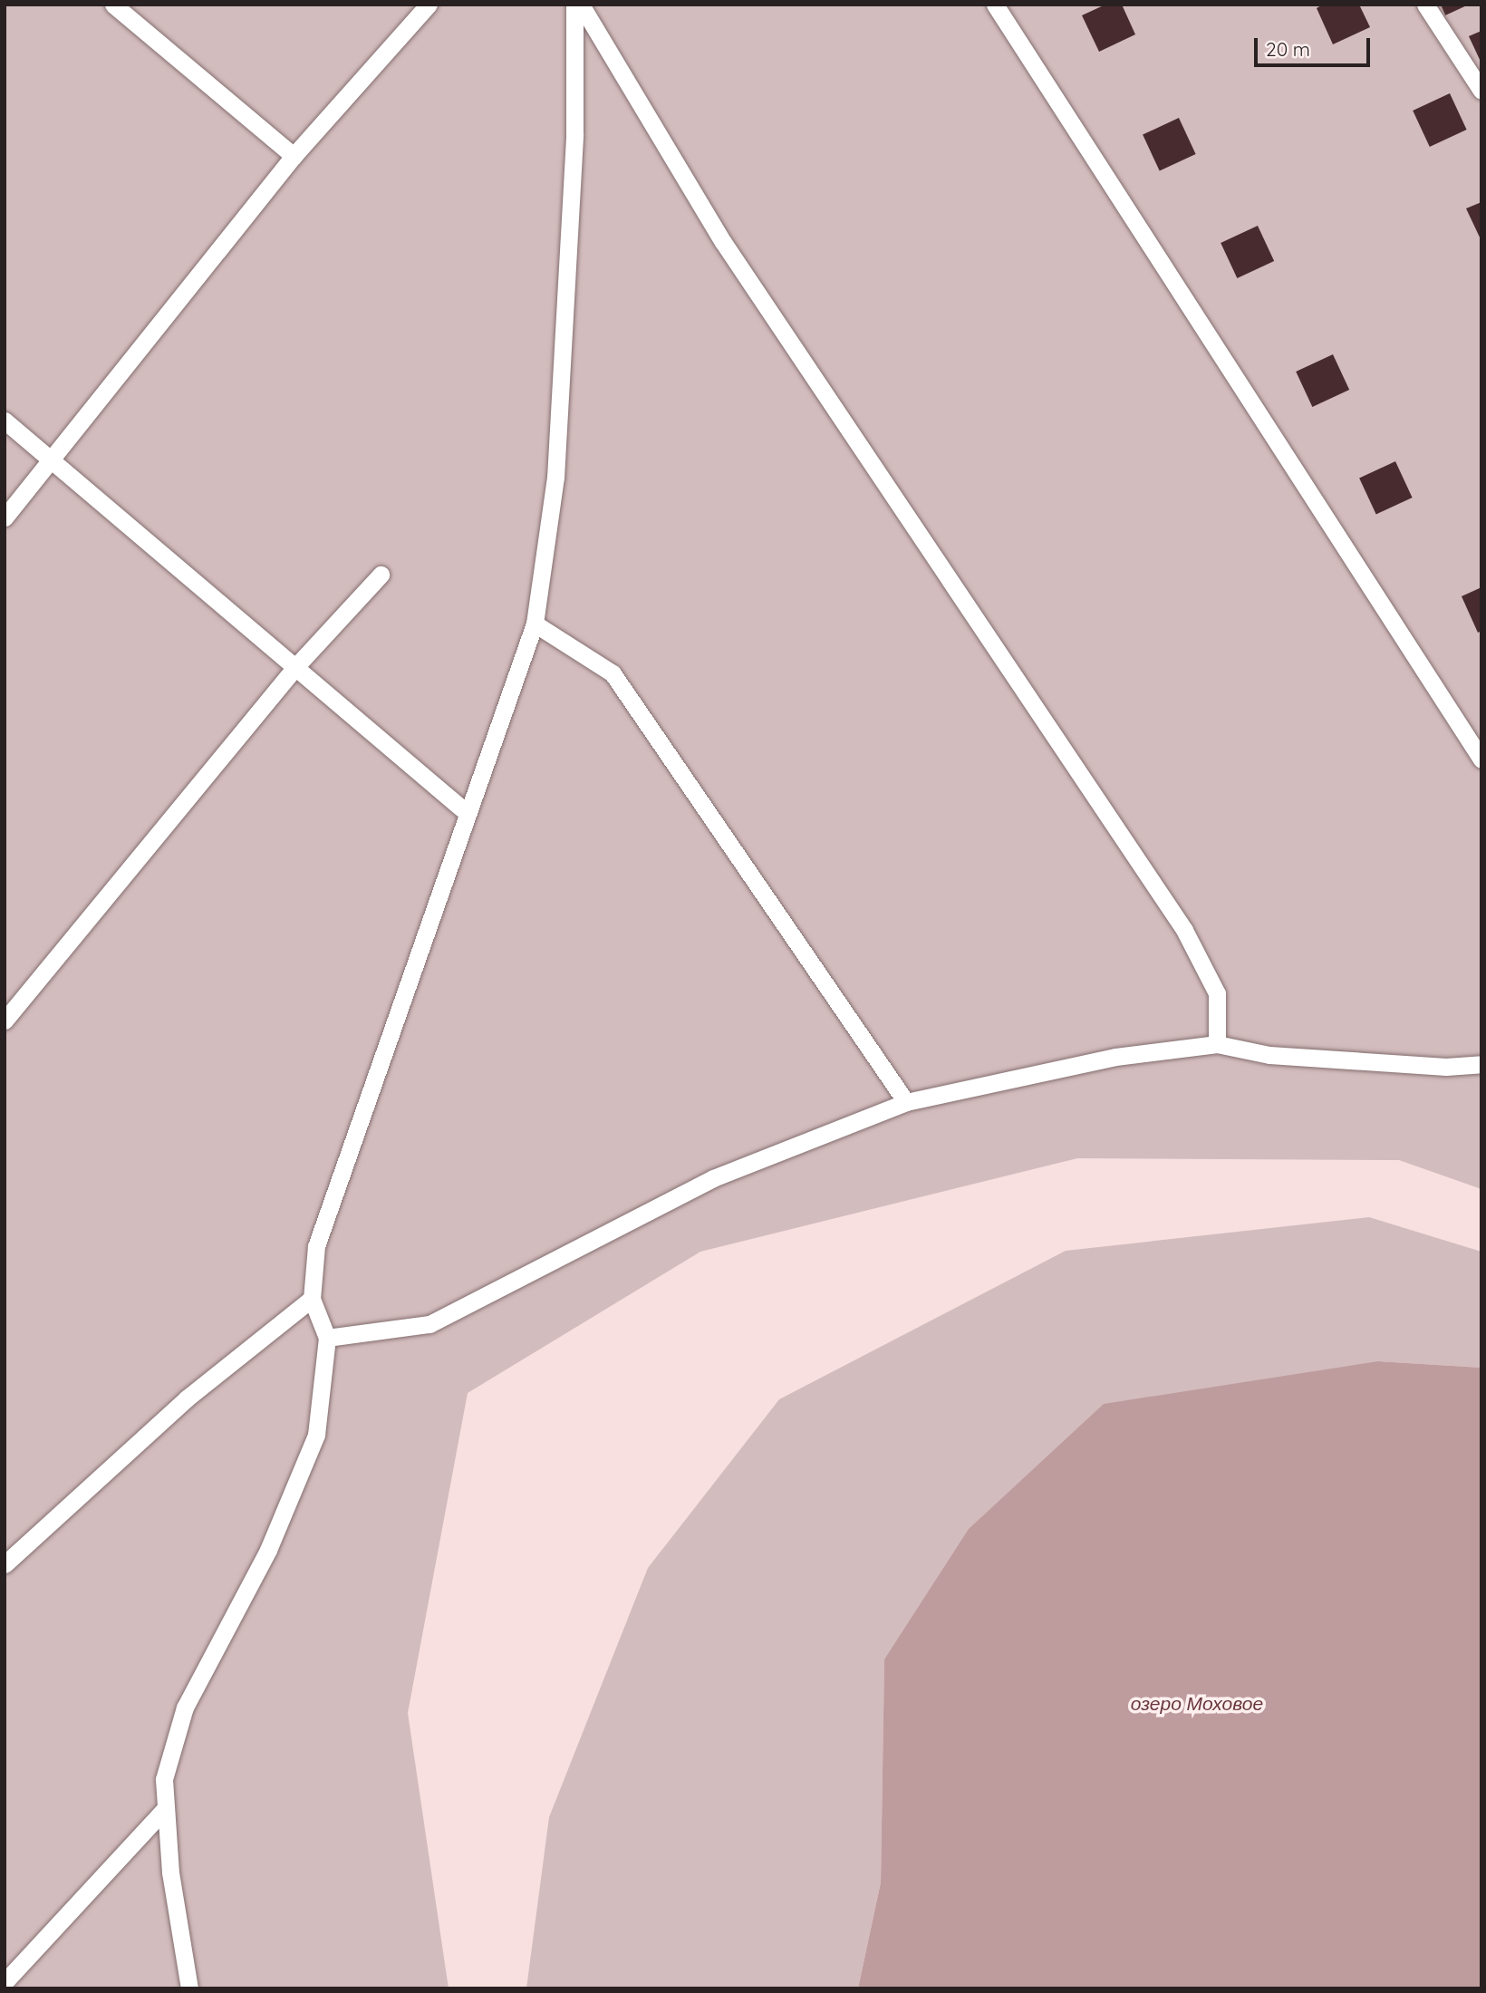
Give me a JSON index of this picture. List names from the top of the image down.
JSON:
{
  "water": ["озеро Моховое"],
  "scale_bar": "20 m"
}
